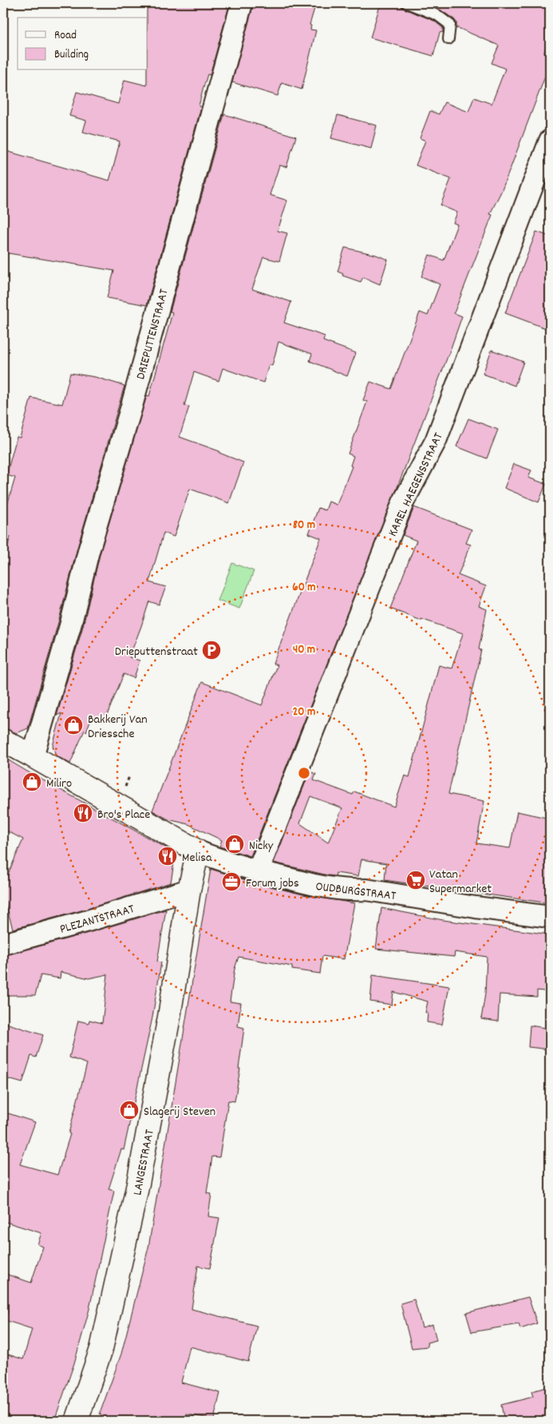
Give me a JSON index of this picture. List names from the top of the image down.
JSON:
{
  "streets": {
    "street": [
      "DRIEPUTTENSTRAAT",
      "KAREL HAEGENSSTRAAT",
      "OUDBURGSTRAAT",
      "PLEZANTSTRAAT",
      "LANGESTRAAT"
    ]
  },
  "crossings": [
    ["KAREL HAEGENSSTRAAT", "OUDBURGSTRAAT"],
    ["OUDBURGSTRAAT", "LANGESTRAAT"],
    ["PLEZANTSTRAAT", "LANGESTRAAT"]
  ],
  "places": {
    "parking": ["Drieputtenstraat"],
    "shop": [
      "Bakkerij Van Driessche",
      "Miliro",
      "Nicky",
      "Slagerij Steven"
    ],
    "restaurant": ["Bro's Place", "Melisa"],
    "supermarket": ["Vatan Supermarket"],
    "office": ["Forum jobs"]
  },
  "legend": ["Road", "Building"],
  "rings": [
    "80 m",
    "60 m",
    "40 m",
    "20 m"
  ]
}
